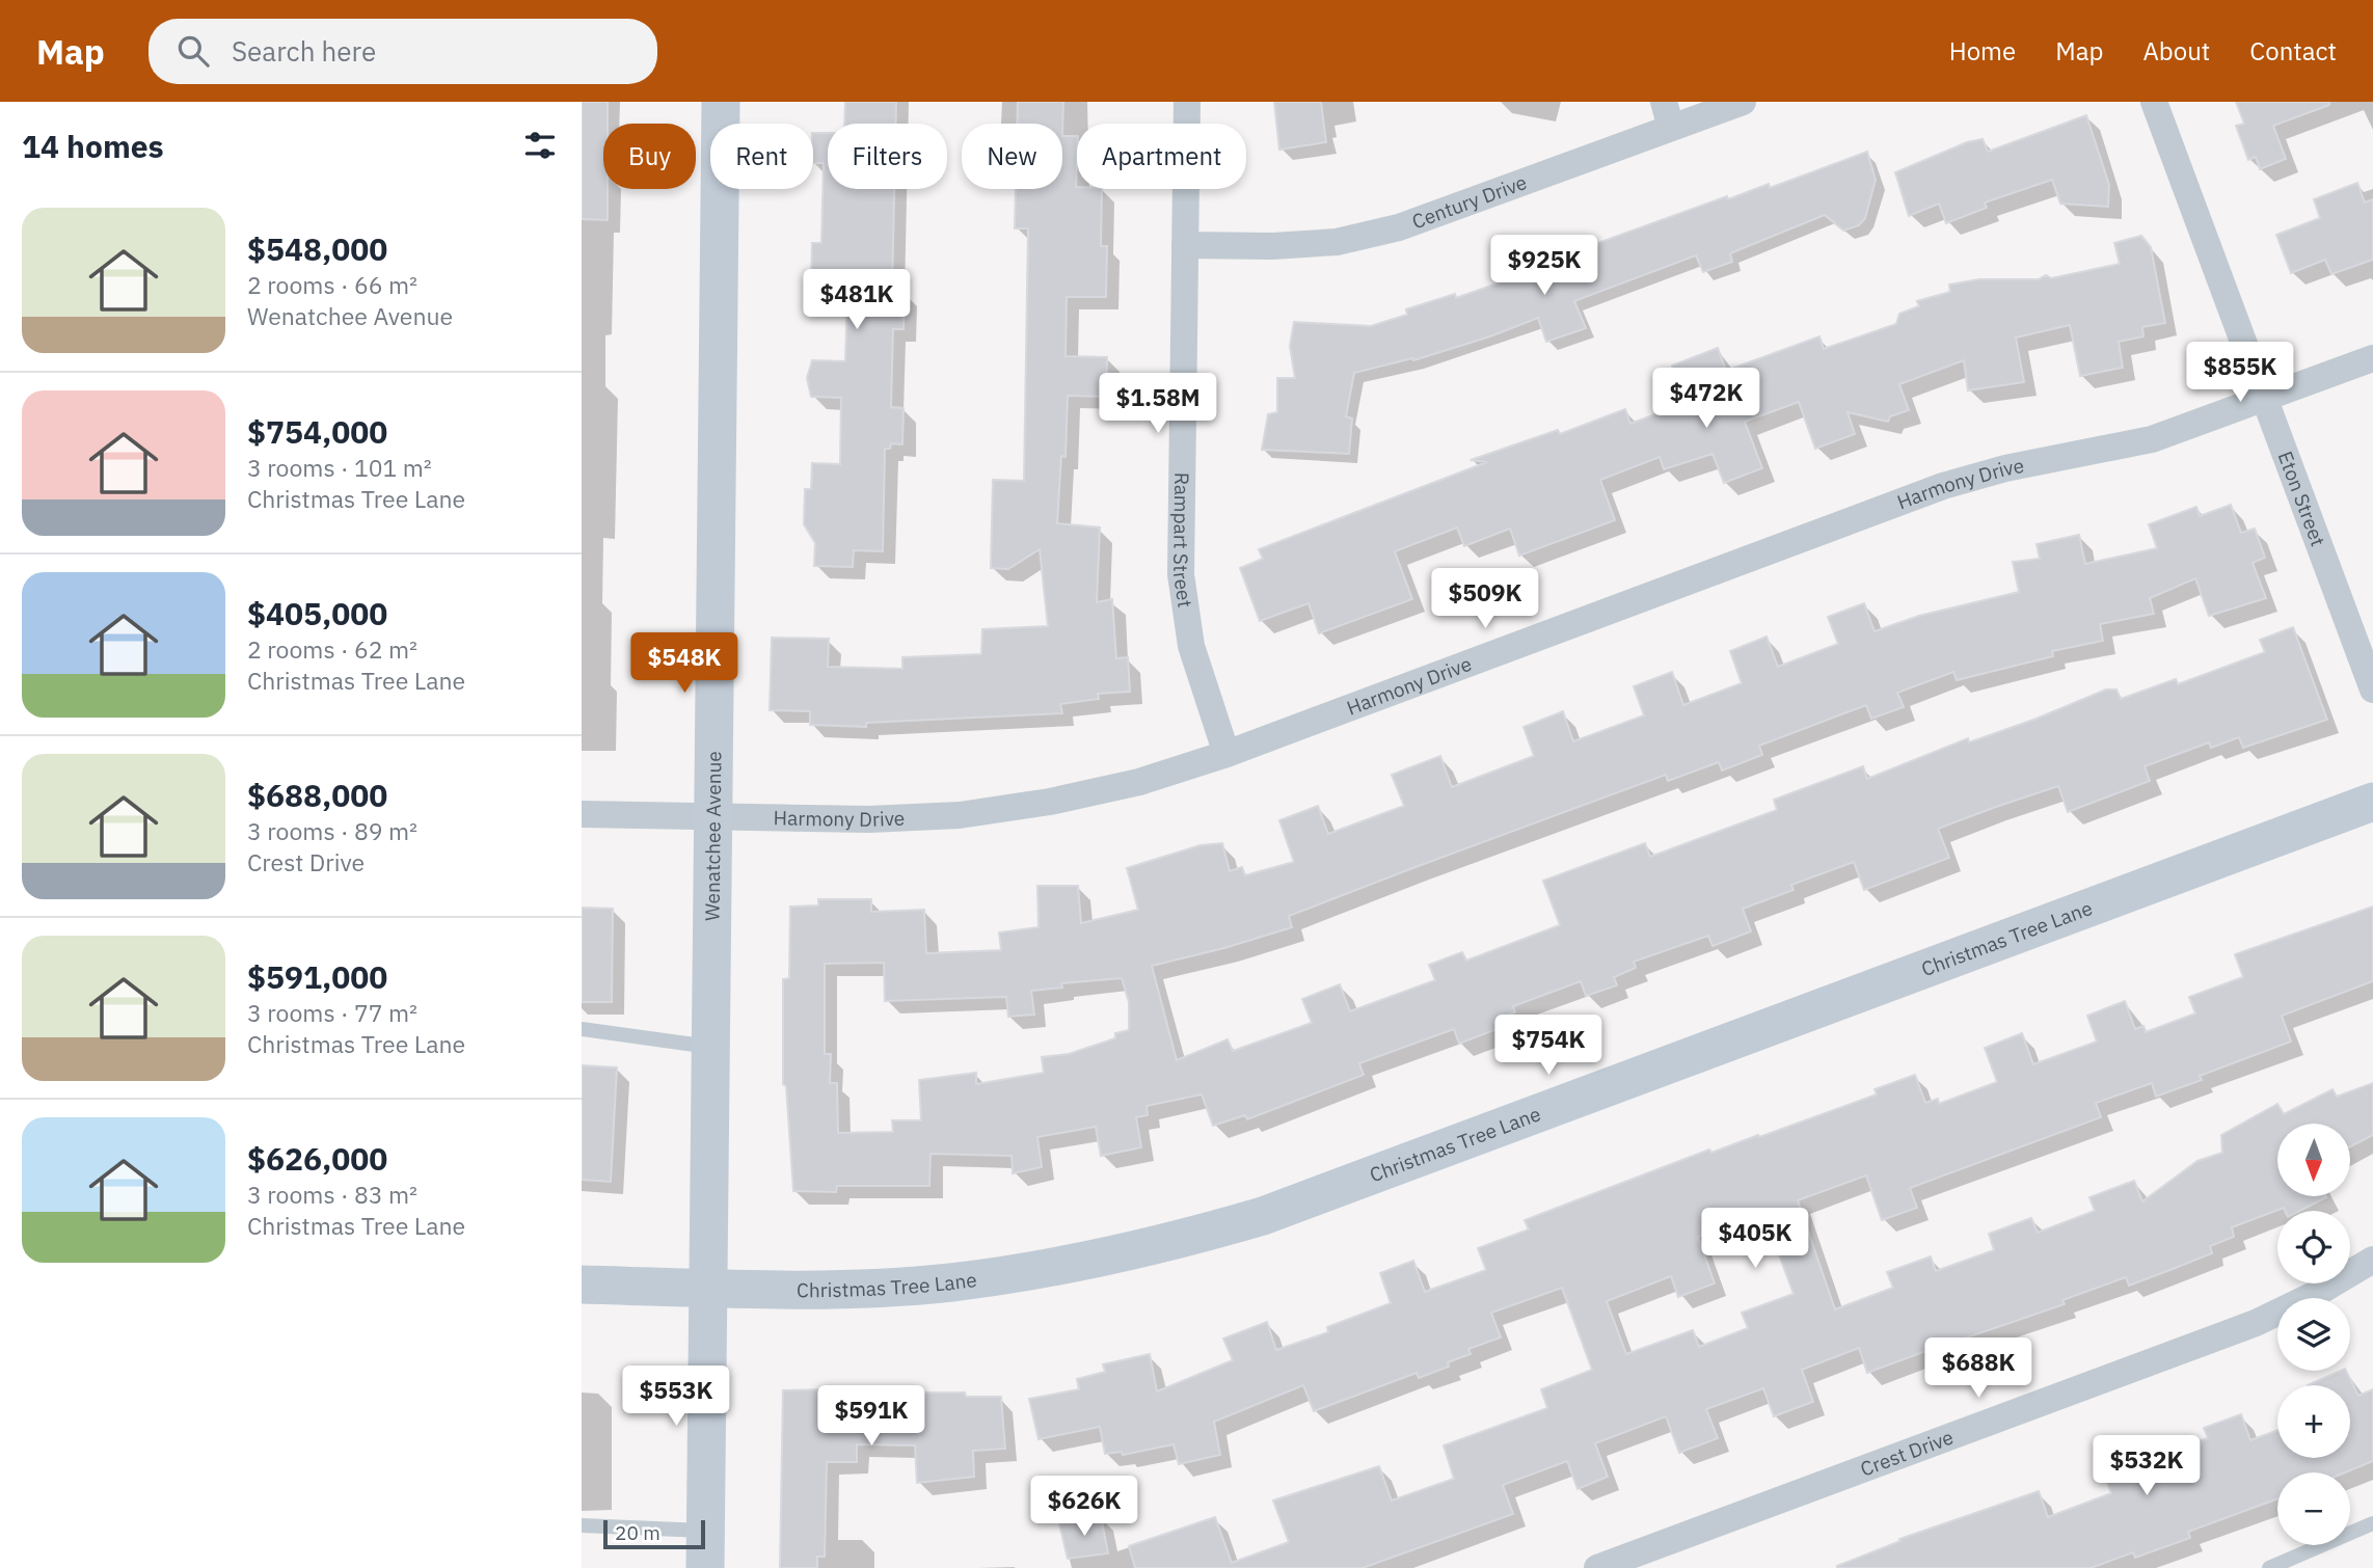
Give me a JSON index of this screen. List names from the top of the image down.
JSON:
{
  "streets": {
    "street": [
      "Century Drive",
      "Harmony Drive",
      "Eton Street",
      "Rampart Street",
      "Wenatchee Avenue",
      "Christmas Tree Lane",
      "Crest Drive"
    ]
  },
  "crossings": [
    ["Century Drive", "Rampart Street"],
    ["Harmony Drive", "Eton Street"],
    ["Harmony Drive", "Rampart Street"],
    ["Harmony Drive", "Wenatchee Avenue"],
    ["Wenatchee Avenue", "Christmas Tree Lane"]
  ],
  "scale_bar": "20 m",
  "north": "bottom",
  "page": {
    "header": "Map",
    "search": "Search here",
    "nav": [
      "Home",
      "Map",
      "About",
      "Contact"
    ],
    "heading": "14 homes",
    "chip": [
      "Buy",
      "Rent",
      "Filters",
      "New",
      "Apartment"
    ],
    "list": [
      {
        "name": "$548,000",
        "note": "2 rooms · 66 m² · Wenatchee Avenue"
      },
      {
        "name": "$754,000",
        "note": "3 rooms · 101 m² · Christmas Tree Lane"
      },
      {
        "name": "$405,000",
        "note": "2 rooms · 62 m² · Christmas Tree Lane"
      },
      {
        "name": "$688,000",
        "note": "3 rooms · 89 m² · Crest Drive"
      },
      {
        "name": "$591,000",
        "note": "3 rooms · 77 m² · Christmas Tree Lane"
      },
      {
        "name": "$626,000",
        "note": "3 rooms · 83 m² · Christmas Tree Lane"
      }
    ],
    "price": [
      "$925K",
      "$481K",
      "$855K",
      "$472K",
      "$1.58M",
      "$509K",
      "$548K",
      "$754K",
      "$405K",
      "$688K",
      "$553K",
      "$591K",
      "$532K",
      "$626K"
    ],
    "map_buttons": ["+", "−"],
    "scale": "20 m"
  }
}
